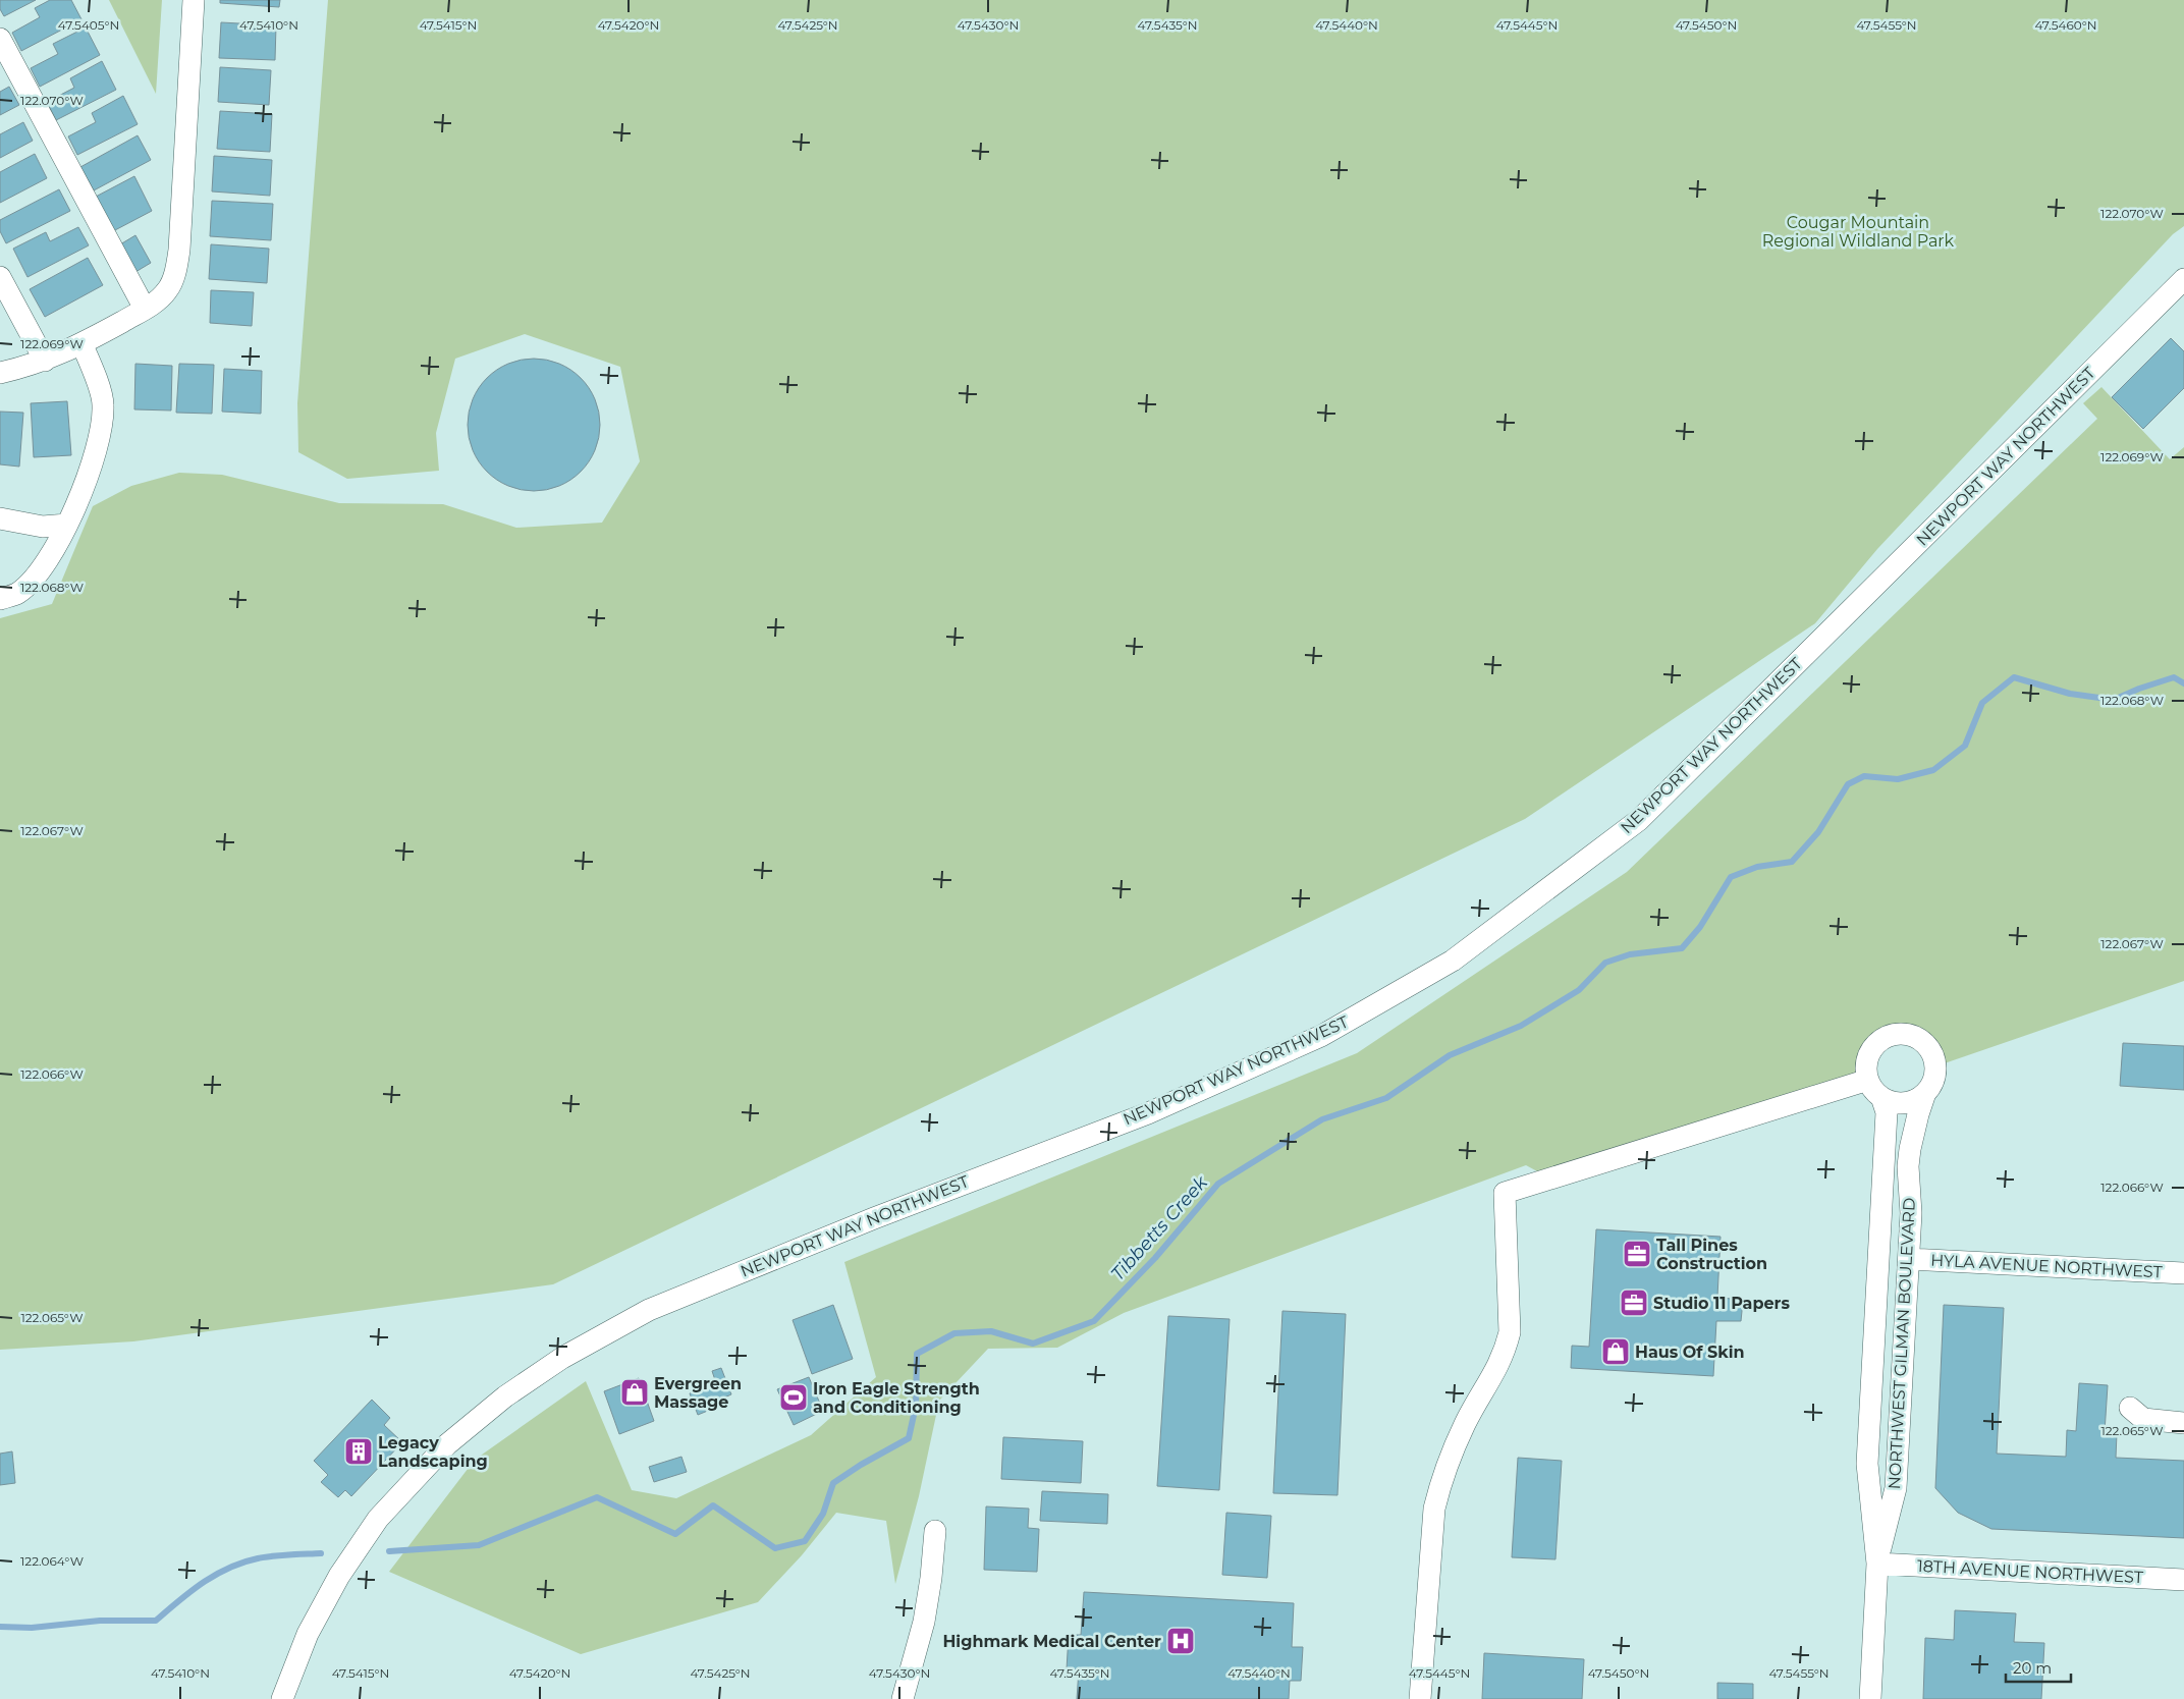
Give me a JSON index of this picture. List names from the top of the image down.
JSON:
{
  "streets": {
    "street": [
      "NEWPORT WAY NORTHWEST",
      "HYLA AVENUE NORTHWEST",
      "NORTHWEST GILMAN BOULEVARD",
      "18TH AVENUE NORTHWEST"
    ]
  },
  "crossings": [
    ["HYLA AVENUE NORTHWEST", "NORTHWEST GILMAN BOULEVARD"],
    ["NORTHWEST GILMAN BOULEVARD", "18TH AVENUE NORTHWEST"]
  ],
  "water": ["Tibbetts Creek"],
  "parks": ["Cougar Mountain Regional Wildland Park"],
  "places": {
    "office": ["Tall Pines Construction", "Studio 11 Papers"],
    "shop": ["Haus Of Skin", "Evergreen Massage"],
    "sports": ["Iron Eagle Strength and Conditioning"],
    "building": ["Legacy Landscaping"],
    "hospital": ["Highmark Medical Center"]
  },
  "scale_bar": "20 m",
  "coordinates": [
    "47.5405°N",
    "47.5410°N",
    "47.5415°N",
    "47.5420°N",
    "47.5425°N",
    "47.5430°N",
    "47.5435°N",
    "47.5440°N",
    "47.5445°N",
    "47.5450°N",
    "47.5455°N",
    "47.5460°N",
    "122.070°W",
    "122.069°W",
    "122.068°W",
    "122.067°W",
    "122.066°W",
    "122.065°W",
    "122.064°W"
  ]
}
